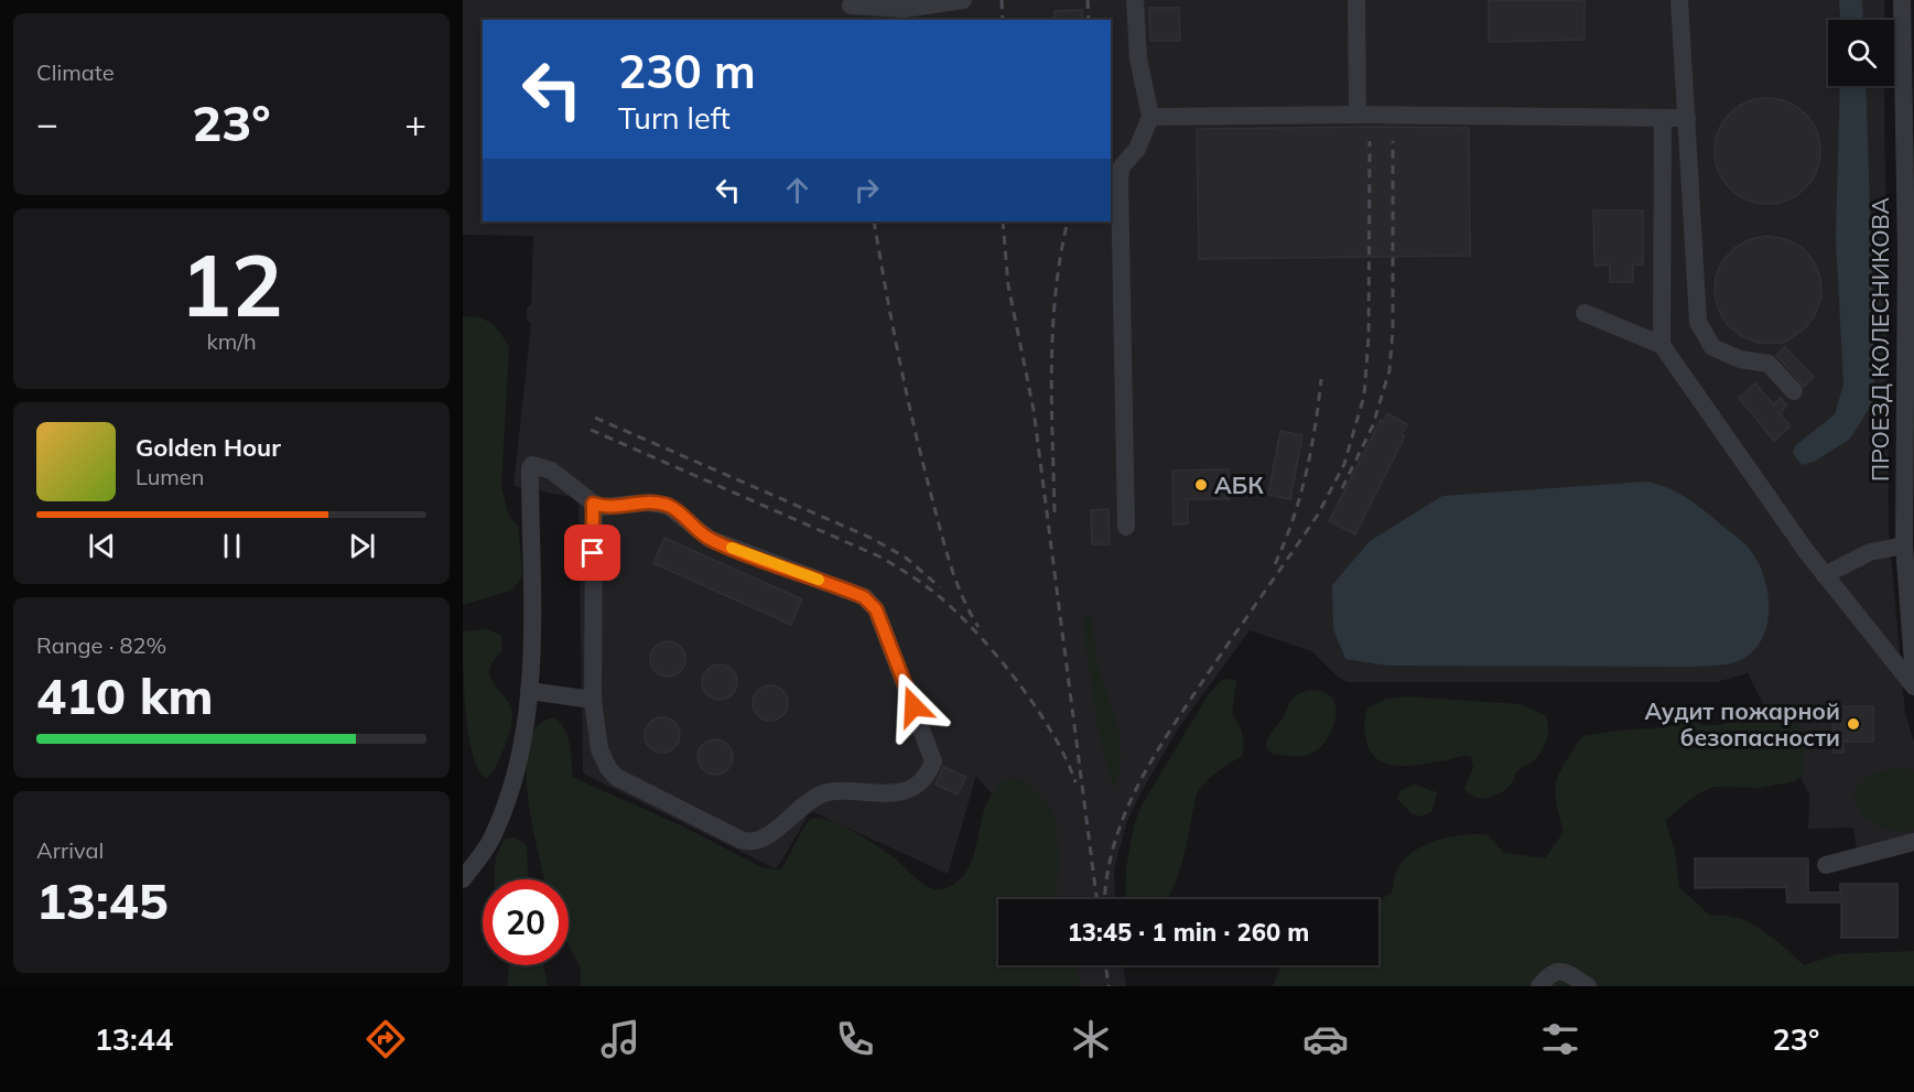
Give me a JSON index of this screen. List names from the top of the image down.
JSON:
{
  "streets": {
    "street": ["ПРОЕЗД КОЛЕСНИКОВА"]
  },
  "places": ["АБК", "Аудит пожарной безопасности"],
  "page": {
    "tile": [
      "Climate",
      ["12", "km/h"],
      ["Range · 82%", "410 km"],
      ["Arrival", "13:45"]
    ],
    "turn": ["230 m", "Turn left"],
    "heat": ["−", "23°", "+"],
    "song": ["Golden Hour", "Lumen"],
    "limit": "20",
    "trip": "13:45 · 1 min · 260 m",
    "tabs": ["13:44", "23°"]
  }
}
